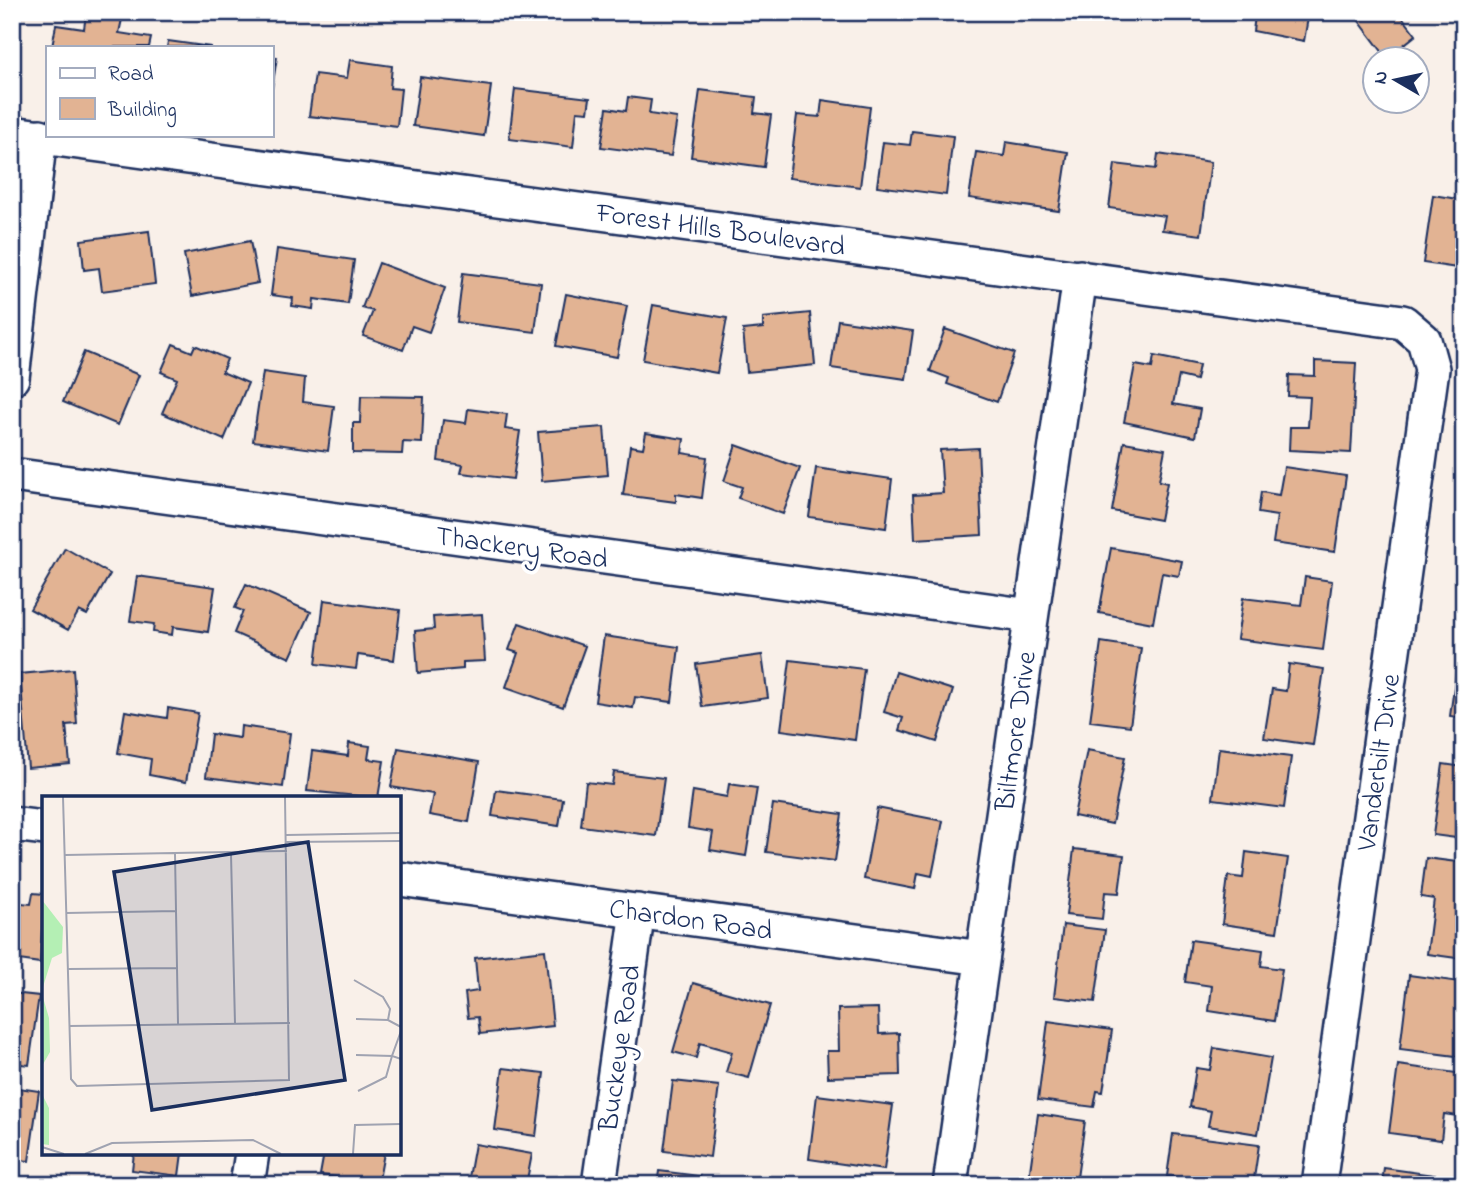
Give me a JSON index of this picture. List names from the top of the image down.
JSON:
{
  "streets": {
    "street": [
      "Forest Hills Boulevard",
      "Thackery Road",
      "Biltmore Drive",
      "Vanderbilt Drive",
      "Chardon Road",
      "Buckeye Road"
    ]
  },
  "crossings": [
    ["Forest Hills Boulevard", "Biltmore Drive"],
    ["Forest Hills Boulevard", "Vanderbilt Drive"],
    ["Thackery Road", "Biltmore Drive"],
    ["Biltmore Drive", "Chardon Road"],
    ["Chardon Road", "Buckeye Road"]
  ],
  "legend": ["Road", "Building"],
  "north": "left"
}
